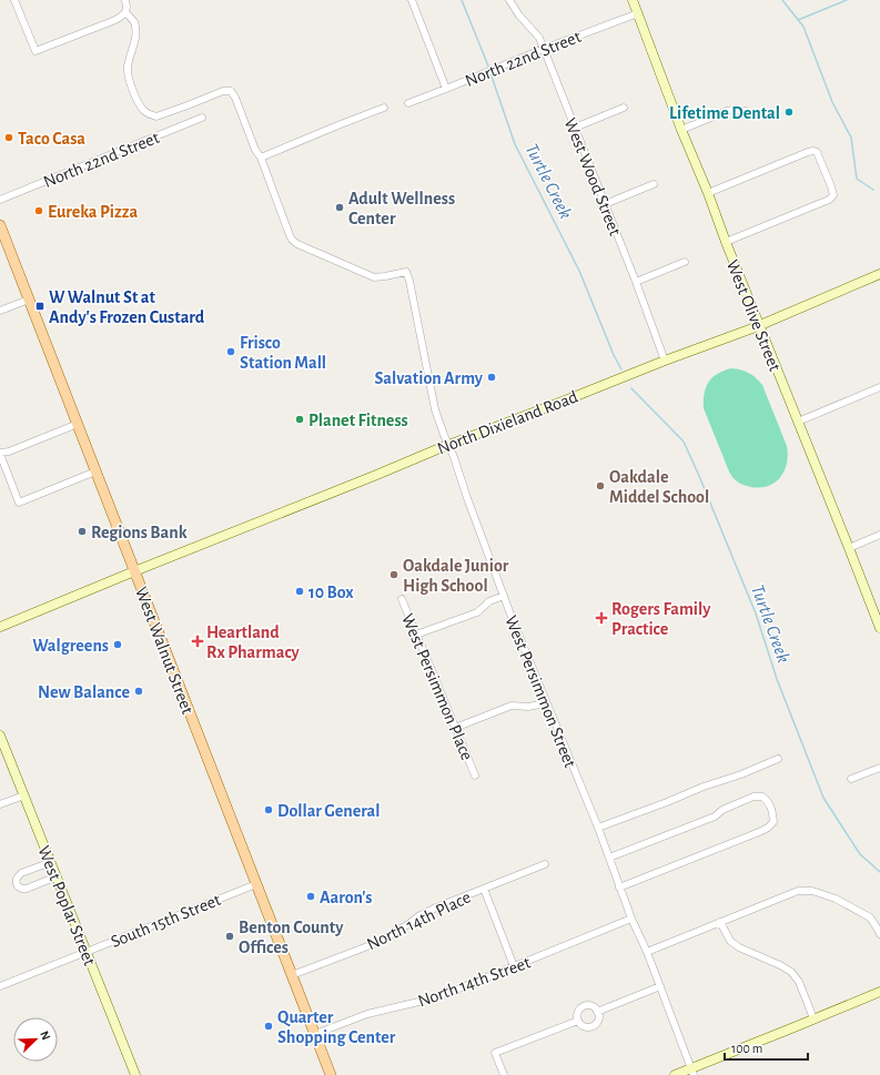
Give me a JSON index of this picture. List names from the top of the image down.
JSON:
{
  "streets": {
    "main road": [
      "West Olive Street",
      "North Dixieland Road",
      "West Walnut Street",
      "West Poplar Street"
    ],
    "street": [
      "North 22nd Street",
      "West Wood Street",
      "West Persimmon Place",
      "West Persimmon Street",
      "South 15th Street",
      "North 14th Place",
      "North 14th Street"
    ]
  },
  "crossings": [
    ["North 22nd Street", "West Wood Street"],
    ["North 22nd Street", "West Olive Street"],
    ["North 22nd Street", "West Persimmon Street"],
    ["West Wood Street", "North Dixieland Road"],
    ["West Olive Street", "North Dixieland Road"],
    ["North Dixieland Road", "West Walnut Street"],
    ["North Dixieland Road", "West Persimmon Street"],
    ["West Walnut Street", "South 15th Street"],
    ["West Walnut Street", "North 14th Place"],
    ["West Walnut Street", "North 14th Street"],
    ["West Persimmon Street", "North 14th Street"],
    ["West Poplar Street", "South 15th Street"]
  ],
  "water": ["Turtle Creek"],
  "places": {
    "other": [
      "Lifetime Dental",
      "Taco Casa",
      "Adult Wellness Center",
      "Eureka Pizza",
      "Frisco Station Mall",
      "Salvation Army",
      "Planet Fitness",
      "Oakdale Middel School",
      "Regions Bank",
      "Oakdale Junior High School",
      "10 Box",
      "Walgreens",
      "New Balance",
      "Dollar General",
      "Aaron's",
      "Benton County Offices",
      "Quarter Shopping Center"
    ],
    "transit": ["W Walnut St at Andy's Frozen Custard"],
    "health": ["Rogers Family Practice", "Heartland Rx Pharmacy"]
  },
  "scale_bar": "100 m",
  "north": "top right"
}
